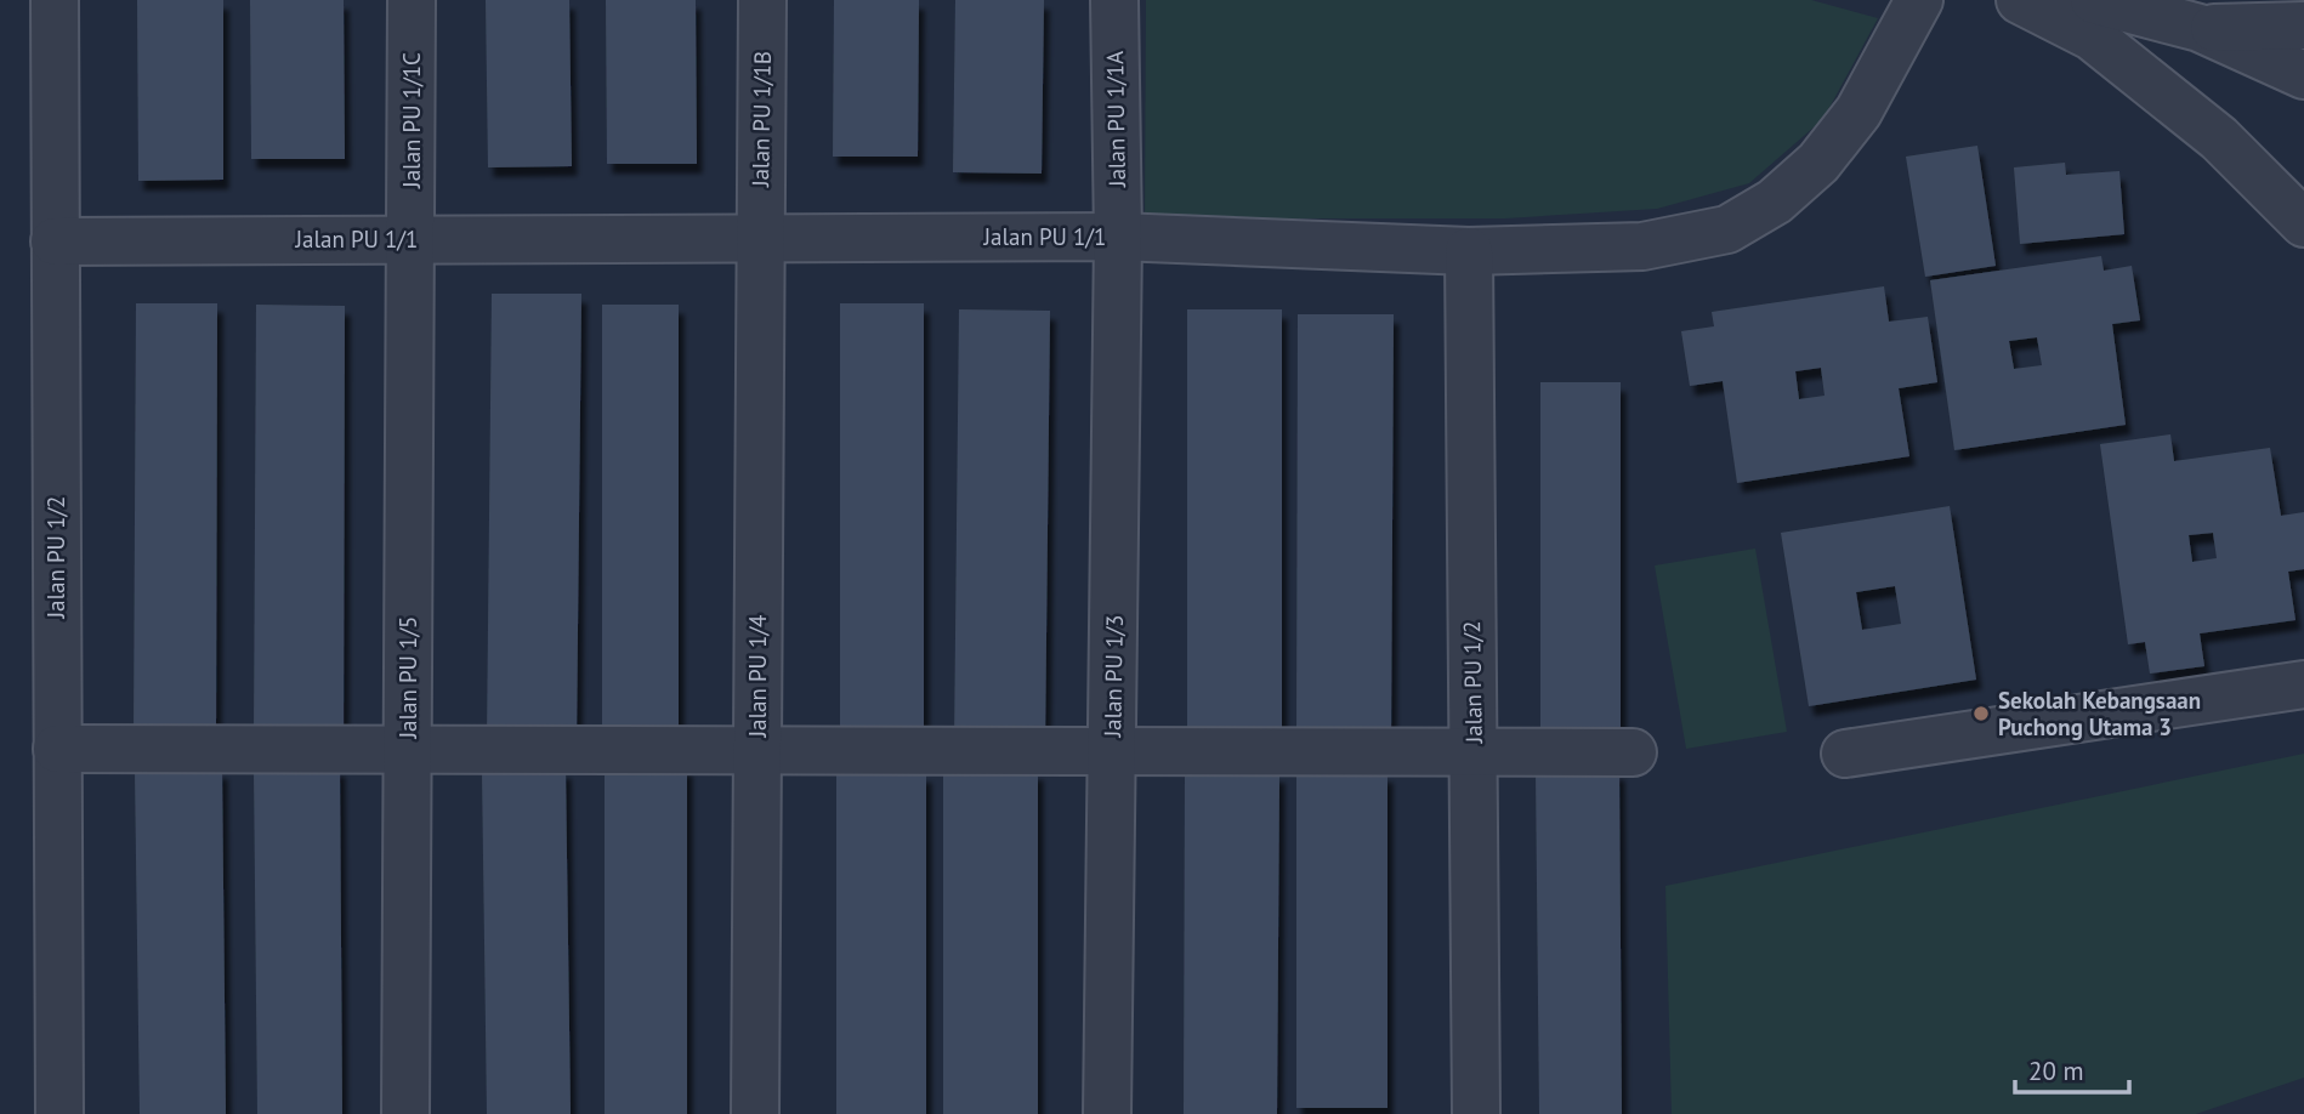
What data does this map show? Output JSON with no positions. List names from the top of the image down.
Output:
{
  "streets": {
    "street": [
      "Jalan PU 1/1B",
      "Jalan PU 1/1A",
      "Jalan PU 1/1C",
      "Jalan PU 1/1",
      "Jalan PU 1/2",
      "Jalan PU 1/4",
      "Jalan PU 1/3",
      "Jalan PU 1/5"
    ]
  },
  "crossings": [
    ["Jalan PU 1/1B", "Jalan PU 1/1"],
    ["Jalan PU 1/1B", "Jalan PU 1/4"],
    ["Jalan PU 1/1A", "Jalan PU 1/1"],
    ["Jalan PU 1/1A", "Jalan PU 1/3"],
    ["Jalan PU 1/1C", "Jalan PU 1/1"],
    ["Jalan PU 1/1C", "Jalan PU 1/5"],
    ["Jalan PU 1/1", "Jalan PU 1/2"],
    ["Jalan PU 1/1", "Jalan PU 1/4"],
    ["Jalan PU 1/1", "Jalan PU 1/3"],
    ["Jalan PU 1/1", "Jalan PU 1/5"]
  ],
  "places": ["Sekolah Kebangsaan Puchong Utama 3"],
  "scale_bar": "20 m"
}
